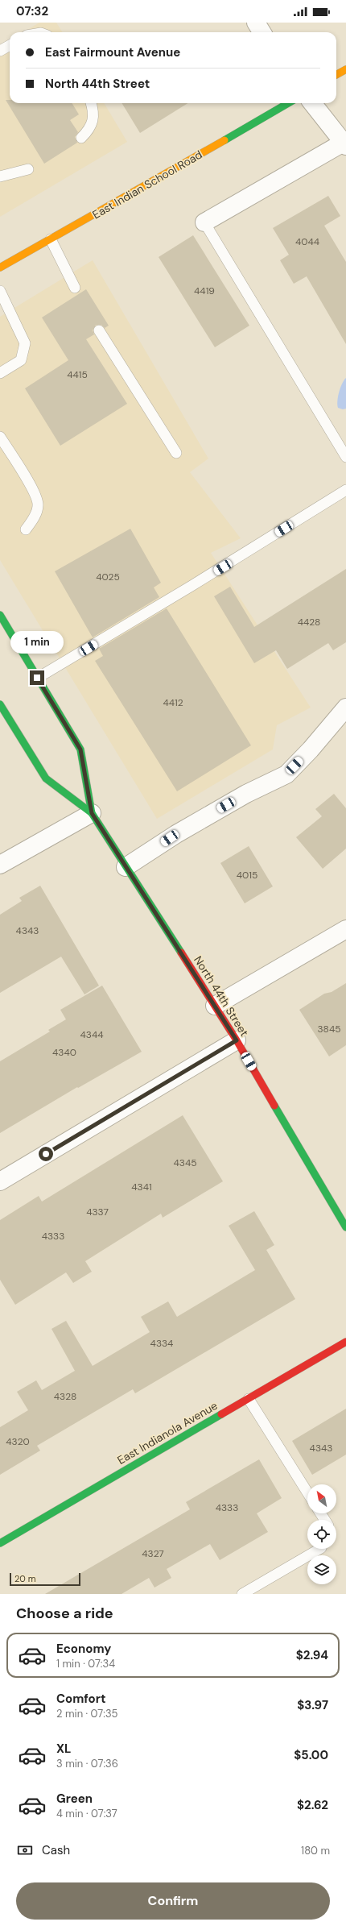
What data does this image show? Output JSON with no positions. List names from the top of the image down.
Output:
{
  "streets": {
    "main road": ["East Indian School Road", "North 44th Street", "East Indianola Avenue"]
  },
  "house_numbers": [
    "4044",
    "4419",
    "4415",
    "4025",
    "4428",
    "4412",
    "4015",
    "4343",
    "3845",
    "4344",
    "4340",
    "4345",
    "4341",
    "4337",
    "4333",
    "4334",
    "4328",
    "4320",
    "4343",
    "4333",
    "4327"
  ],
  "scale_bar": "20 m",
  "north": "top left",
  "page": {
    "status": "07:32",
    "banner": ["East Fairmount Avenue", "North 44th Street"],
    "bubble": "1 min",
    "scale": "20 m",
    "heading": "Choose a ride",
    "list": [
      {
        "name": "Economy",
        "note": "1 min · 07:34",
        "value": "$2.94"
      },
      {
        "name": "Comfort",
        "note": "2 min · 07:35",
        "value": "$3.97"
      },
      {
        "name": "XL",
        "note": "3 min · 07:36",
        "value": "$5.00"
      },
      {
        "name": "Green",
        "note": "4 min · 07:37",
        "value": "$2.62"
      }
    ],
    "pay": ["Cash", "180 m"],
    "buttons": "Confirm"
  }
}
